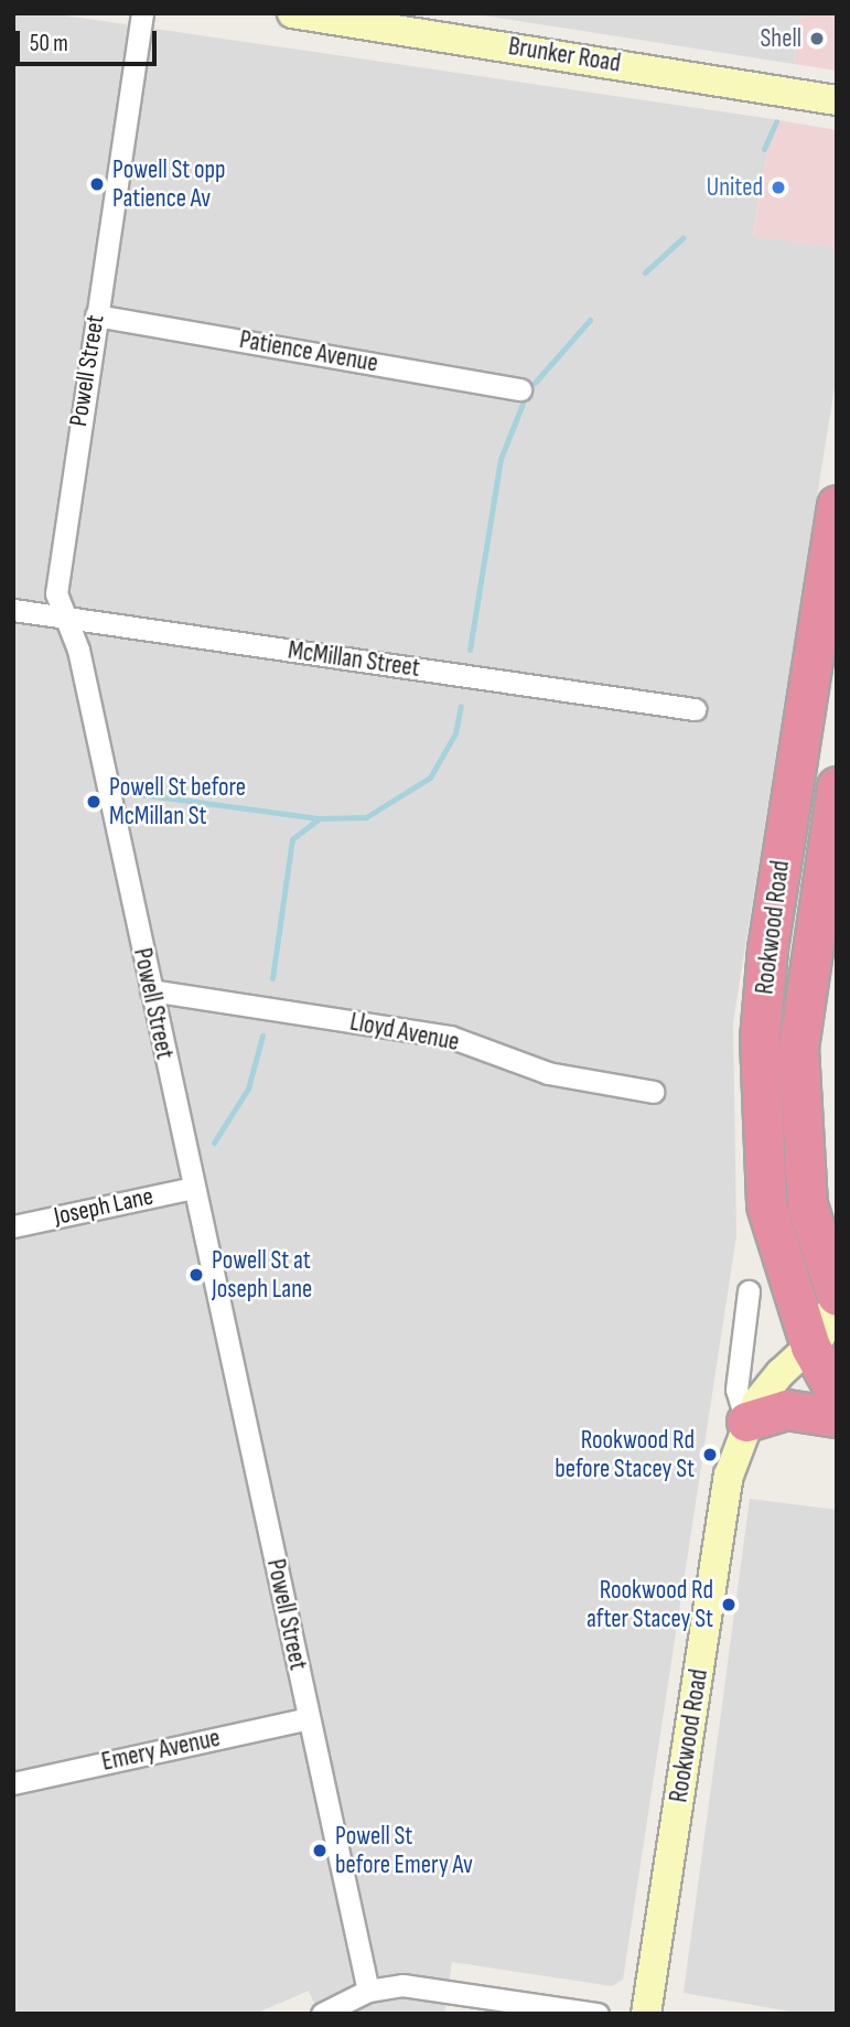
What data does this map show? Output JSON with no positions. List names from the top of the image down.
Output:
{
  "streets": {
    "highway": ["Rookwood Road"],
    "main road": ["Brunker Road"],
    "street": [
      "Patience Avenue",
      "Powell Street",
      "McMillan Street",
      "Lloyd Avenue",
      "Joseph Lane",
      "Emery Avenue"
    ]
  },
  "crossings": [
    ["Patience Avenue", "Powell Street"],
    ["Powell Street", "McMillan Street"],
    ["Powell Street", "Lloyd Avenue"],
    ["Powell Street", "Joseph Lane"],
    ["Powell Street", "Emery Avenue"]
  ],
  "places": [
    "Shell",
    "Powell St opp Patience Av",
    "United",
    "Powell St before McMillan St",
    "Powell St at Joseph Lane",
    "Rookwood Rd before Stacey St",
    "Rookwood Rd after Stacey St",
    "Powell St before Emery Av"
  ],
  "scale_bar": "50 m"
}
